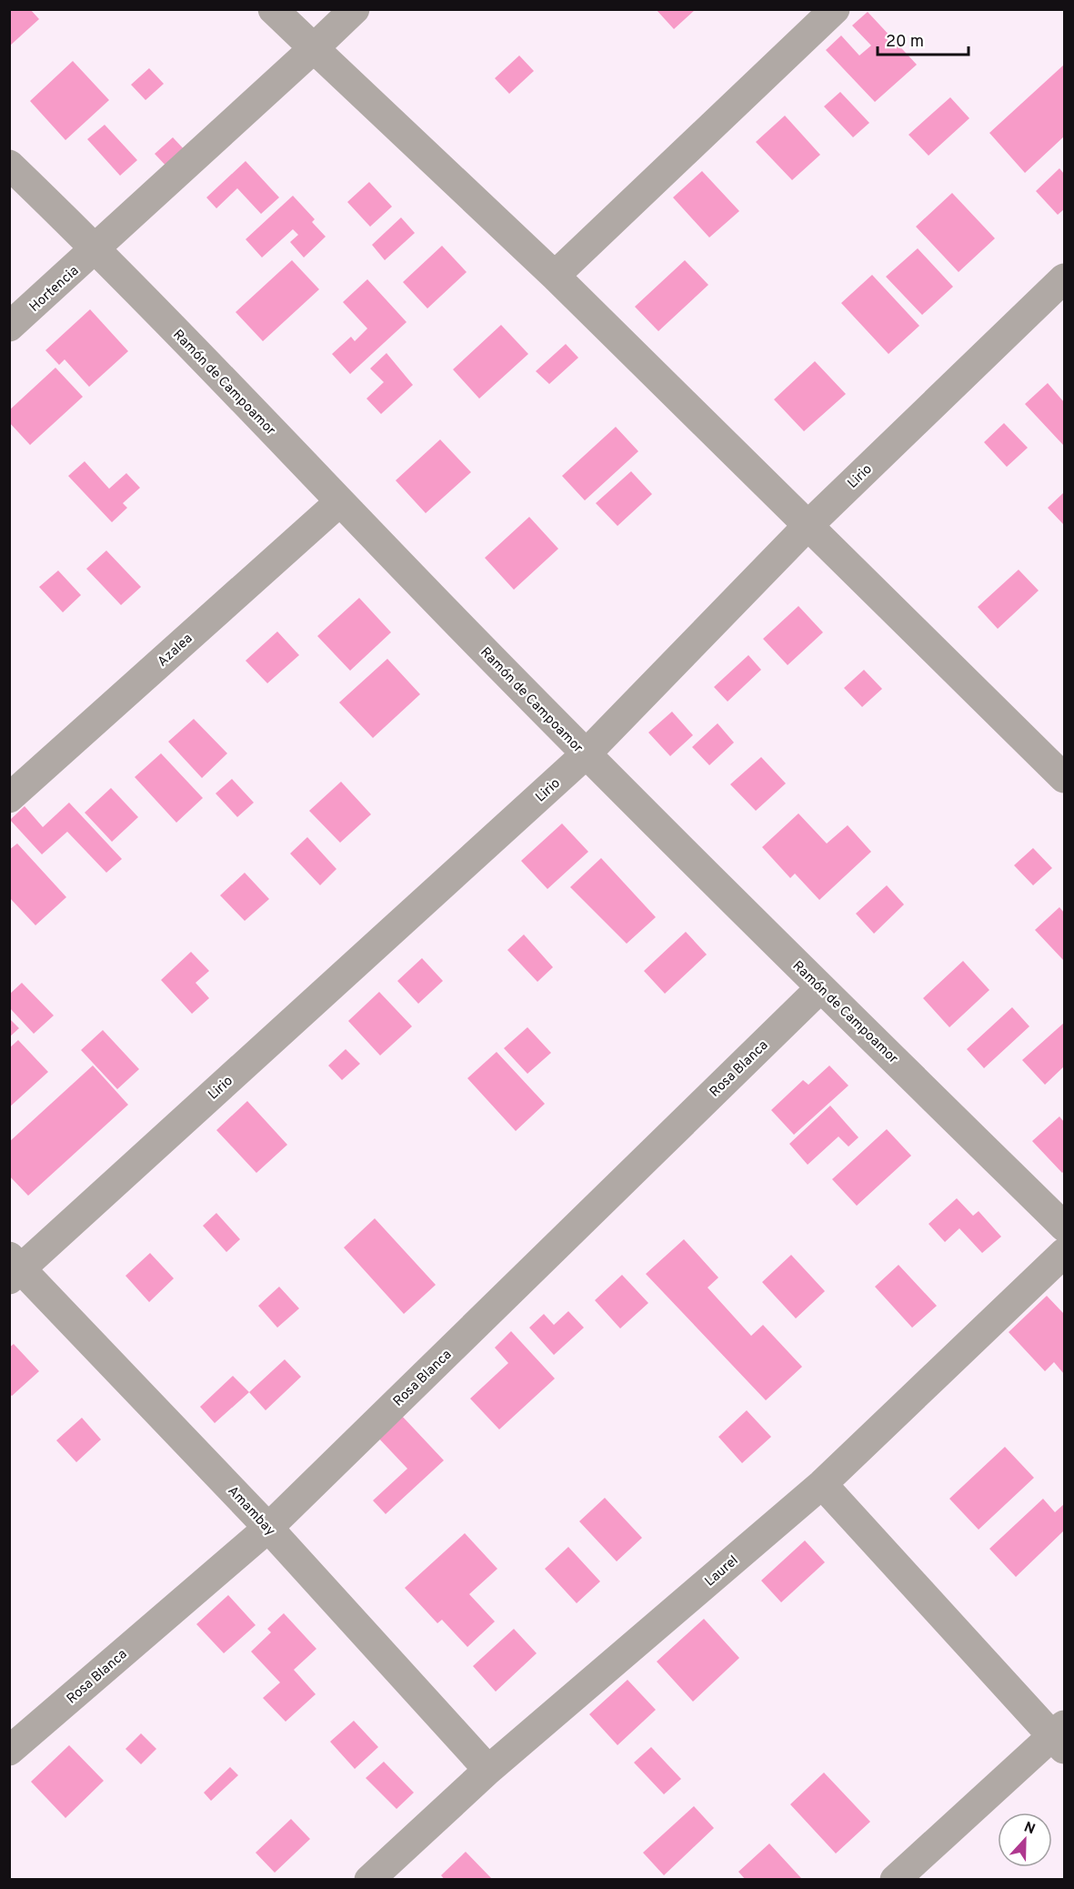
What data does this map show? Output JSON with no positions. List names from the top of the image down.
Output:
{
  "streets": {
    "street": [
      "Hortencia",
      "Ramón de Campoamor",
      "Lirio",
      "Azalea",
      "Rosa Blanca",
      "Amambay",
      "Laurel"
    ]
  },
  "crossings": [
    ["Hortencia", "Ramón de Campoamor"],
    ["Ramón de Campoamor", "Lirio"],
    ["Ramón de Campoamor", "Azalea"],
    ["Ramón de Campoamor", "Rosa Blanca"],
    ["Lirio", "Amambay"],
    ["Rosa Blanca", "Amambay"],
    ["Amambay", "Laurel"]
  ],
  "scale_bar": "20 m",
  "north": "top"
}
